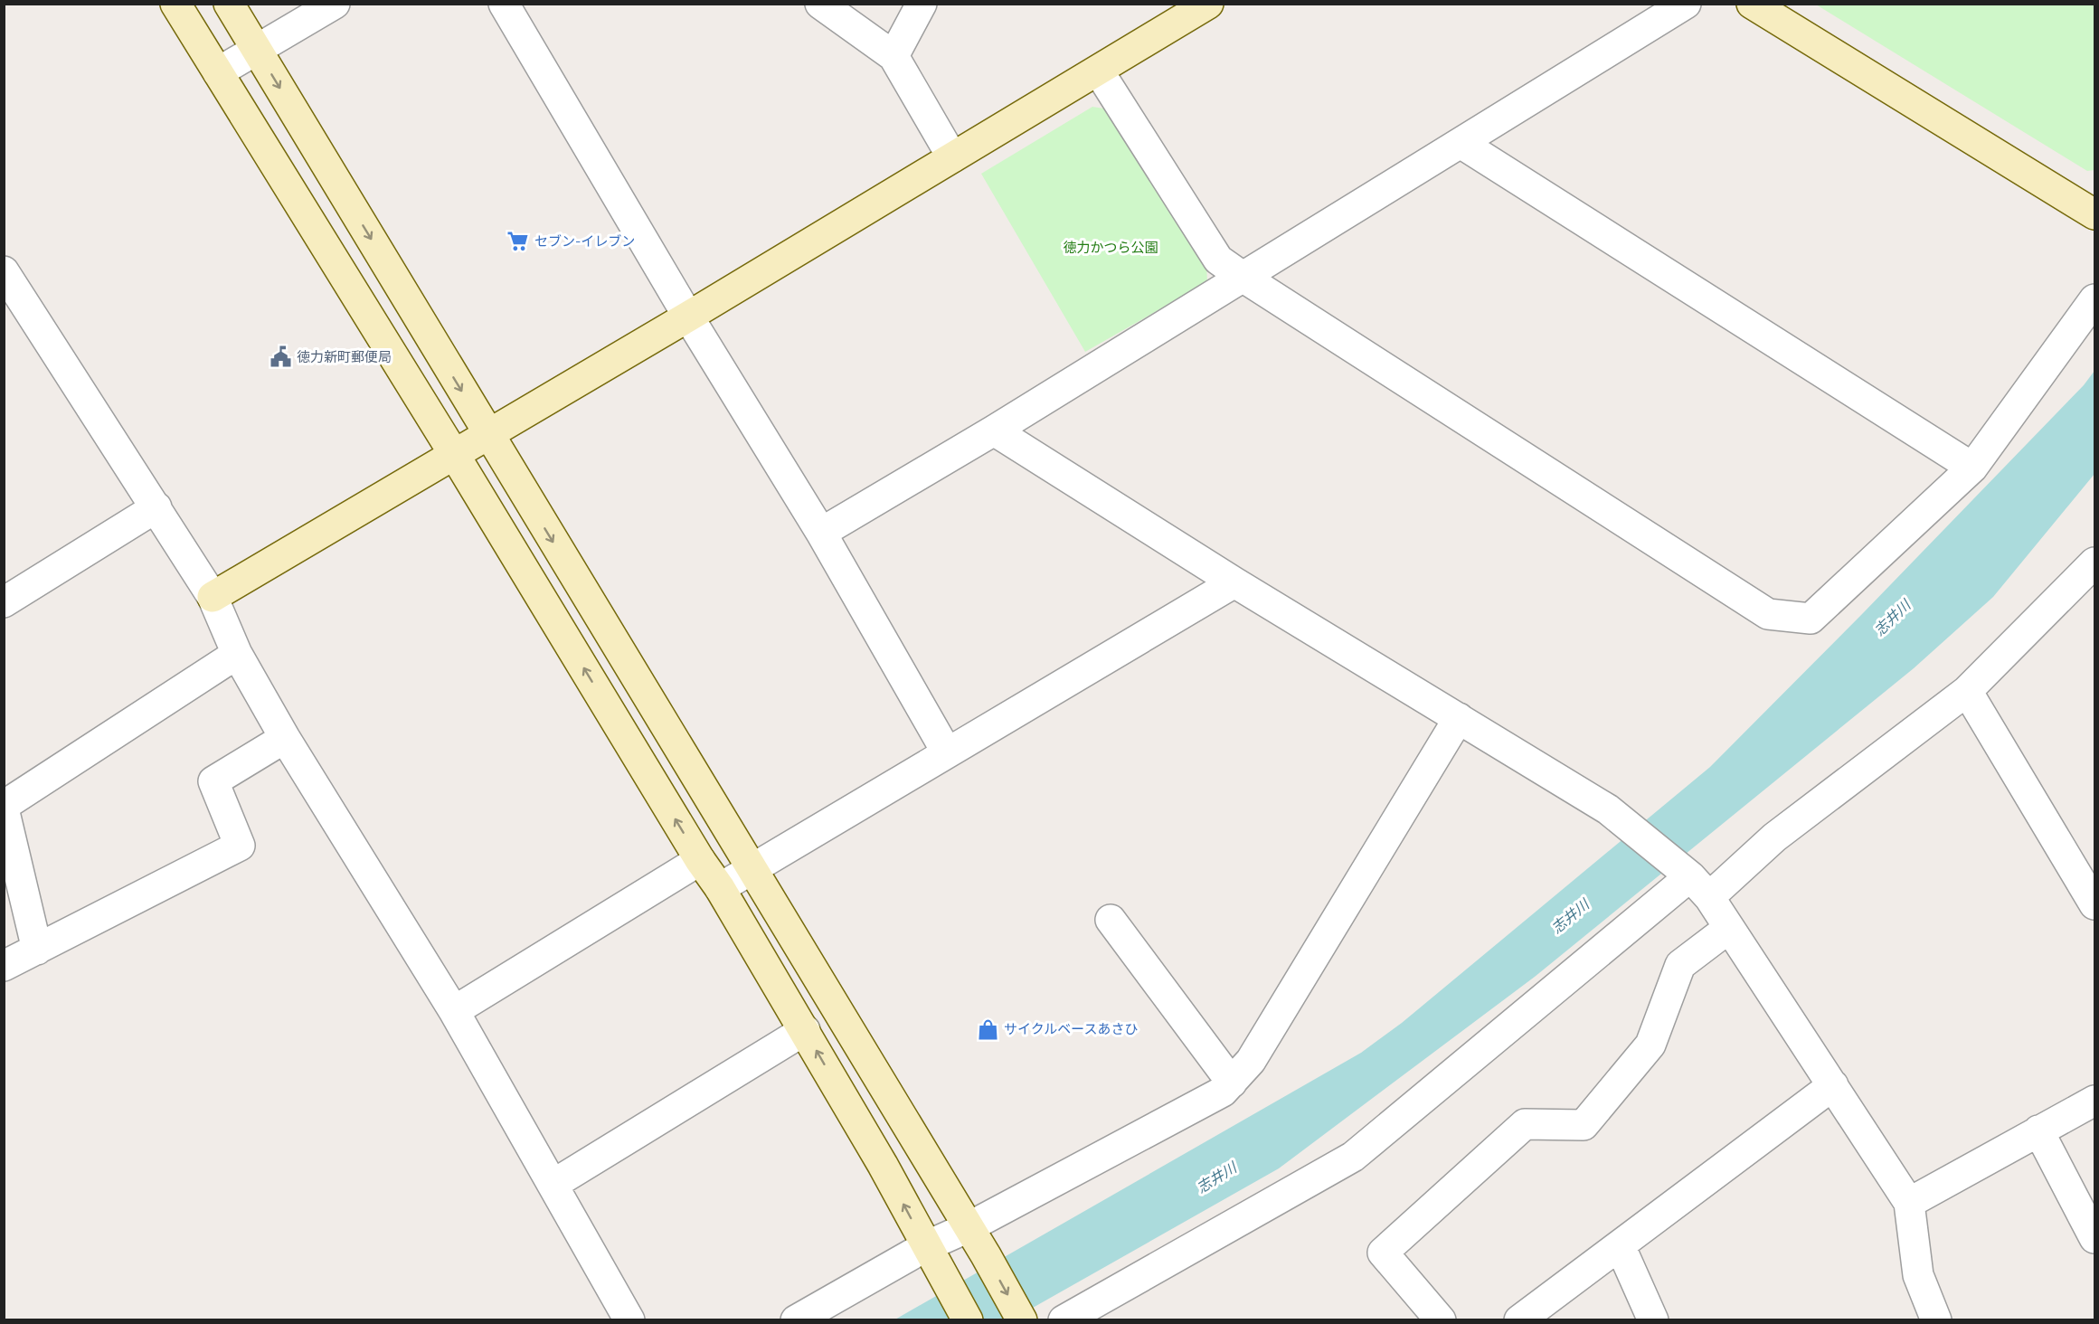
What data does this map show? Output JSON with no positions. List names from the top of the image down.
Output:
{
  "water": ["志井川"],
  "parks": ["徳力かつら公園"],
  "places": {
    "supermarket": ["セブン-イレブン"],
    "public building": ["徳力新町郵便局"],
    "shop": ["サイクルベースあさひ"]
  }
}
